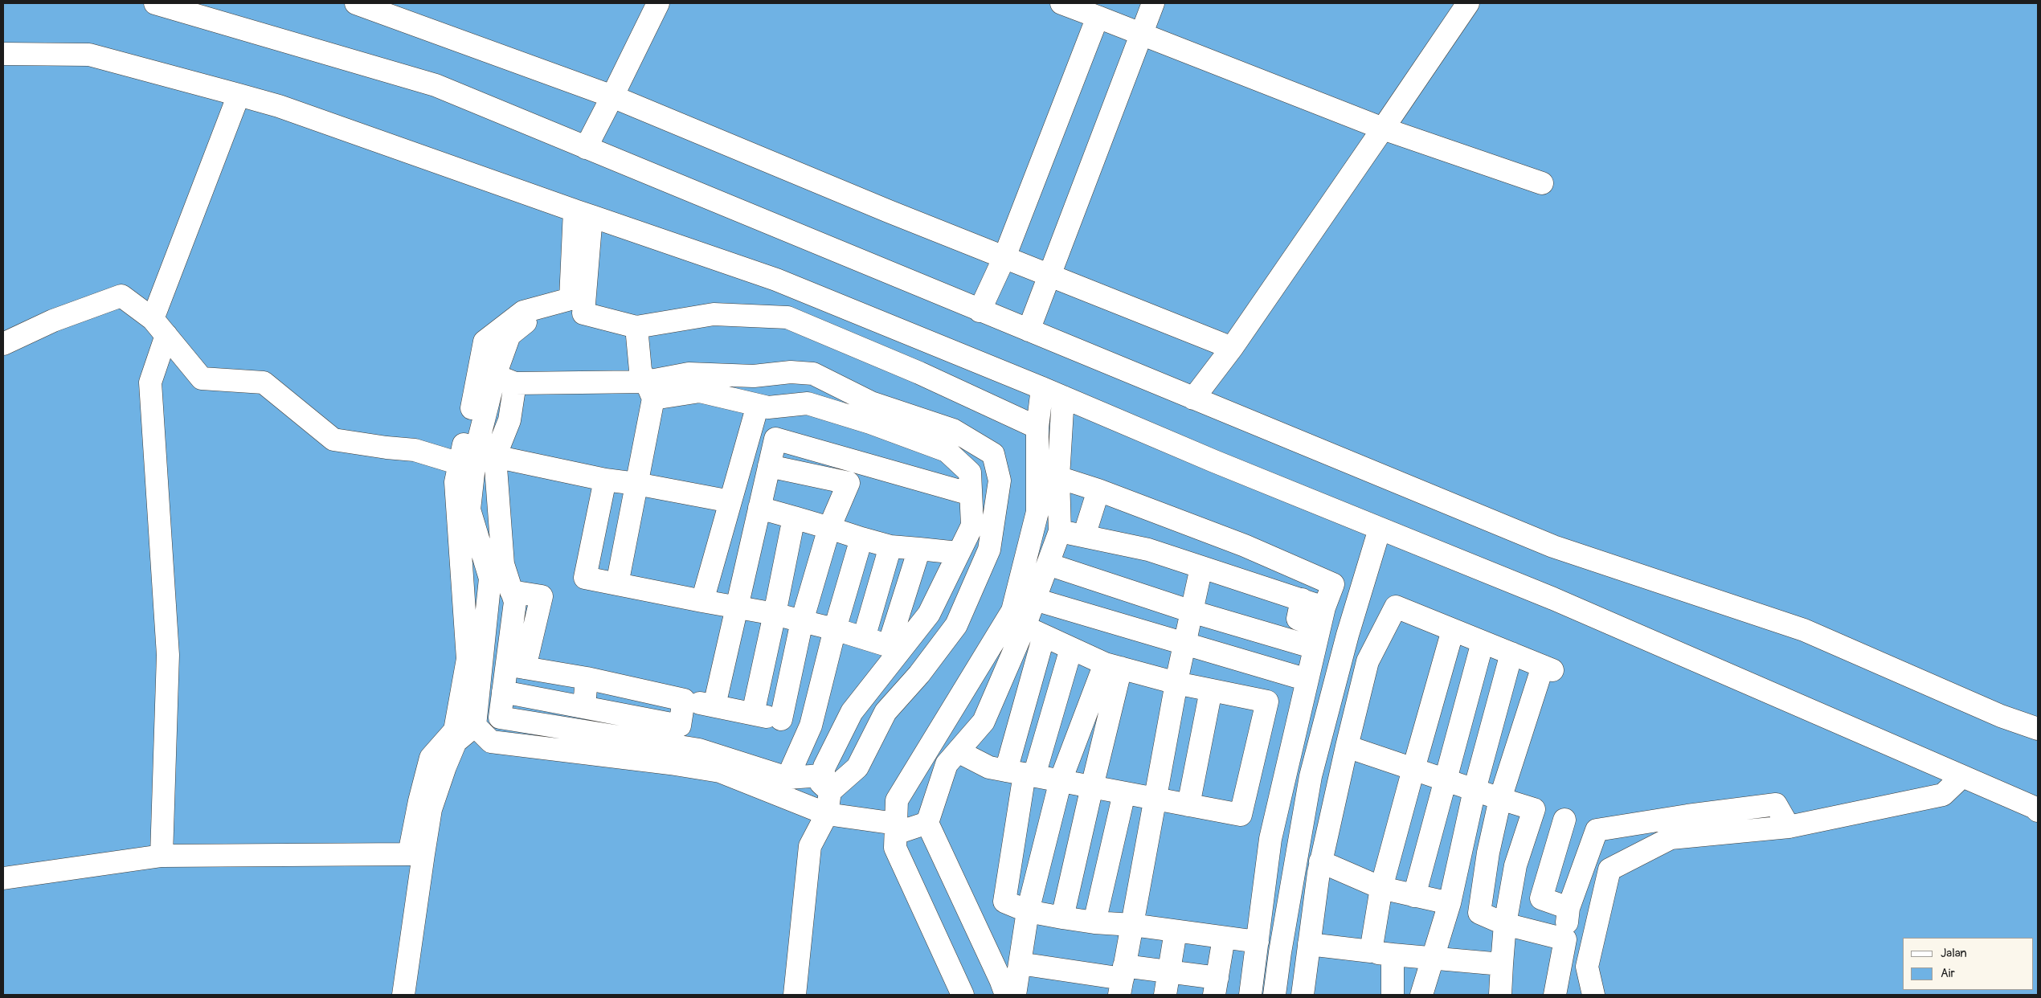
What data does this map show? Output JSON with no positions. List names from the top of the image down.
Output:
{
  "legend": ["Jalan", "Air"]
}
